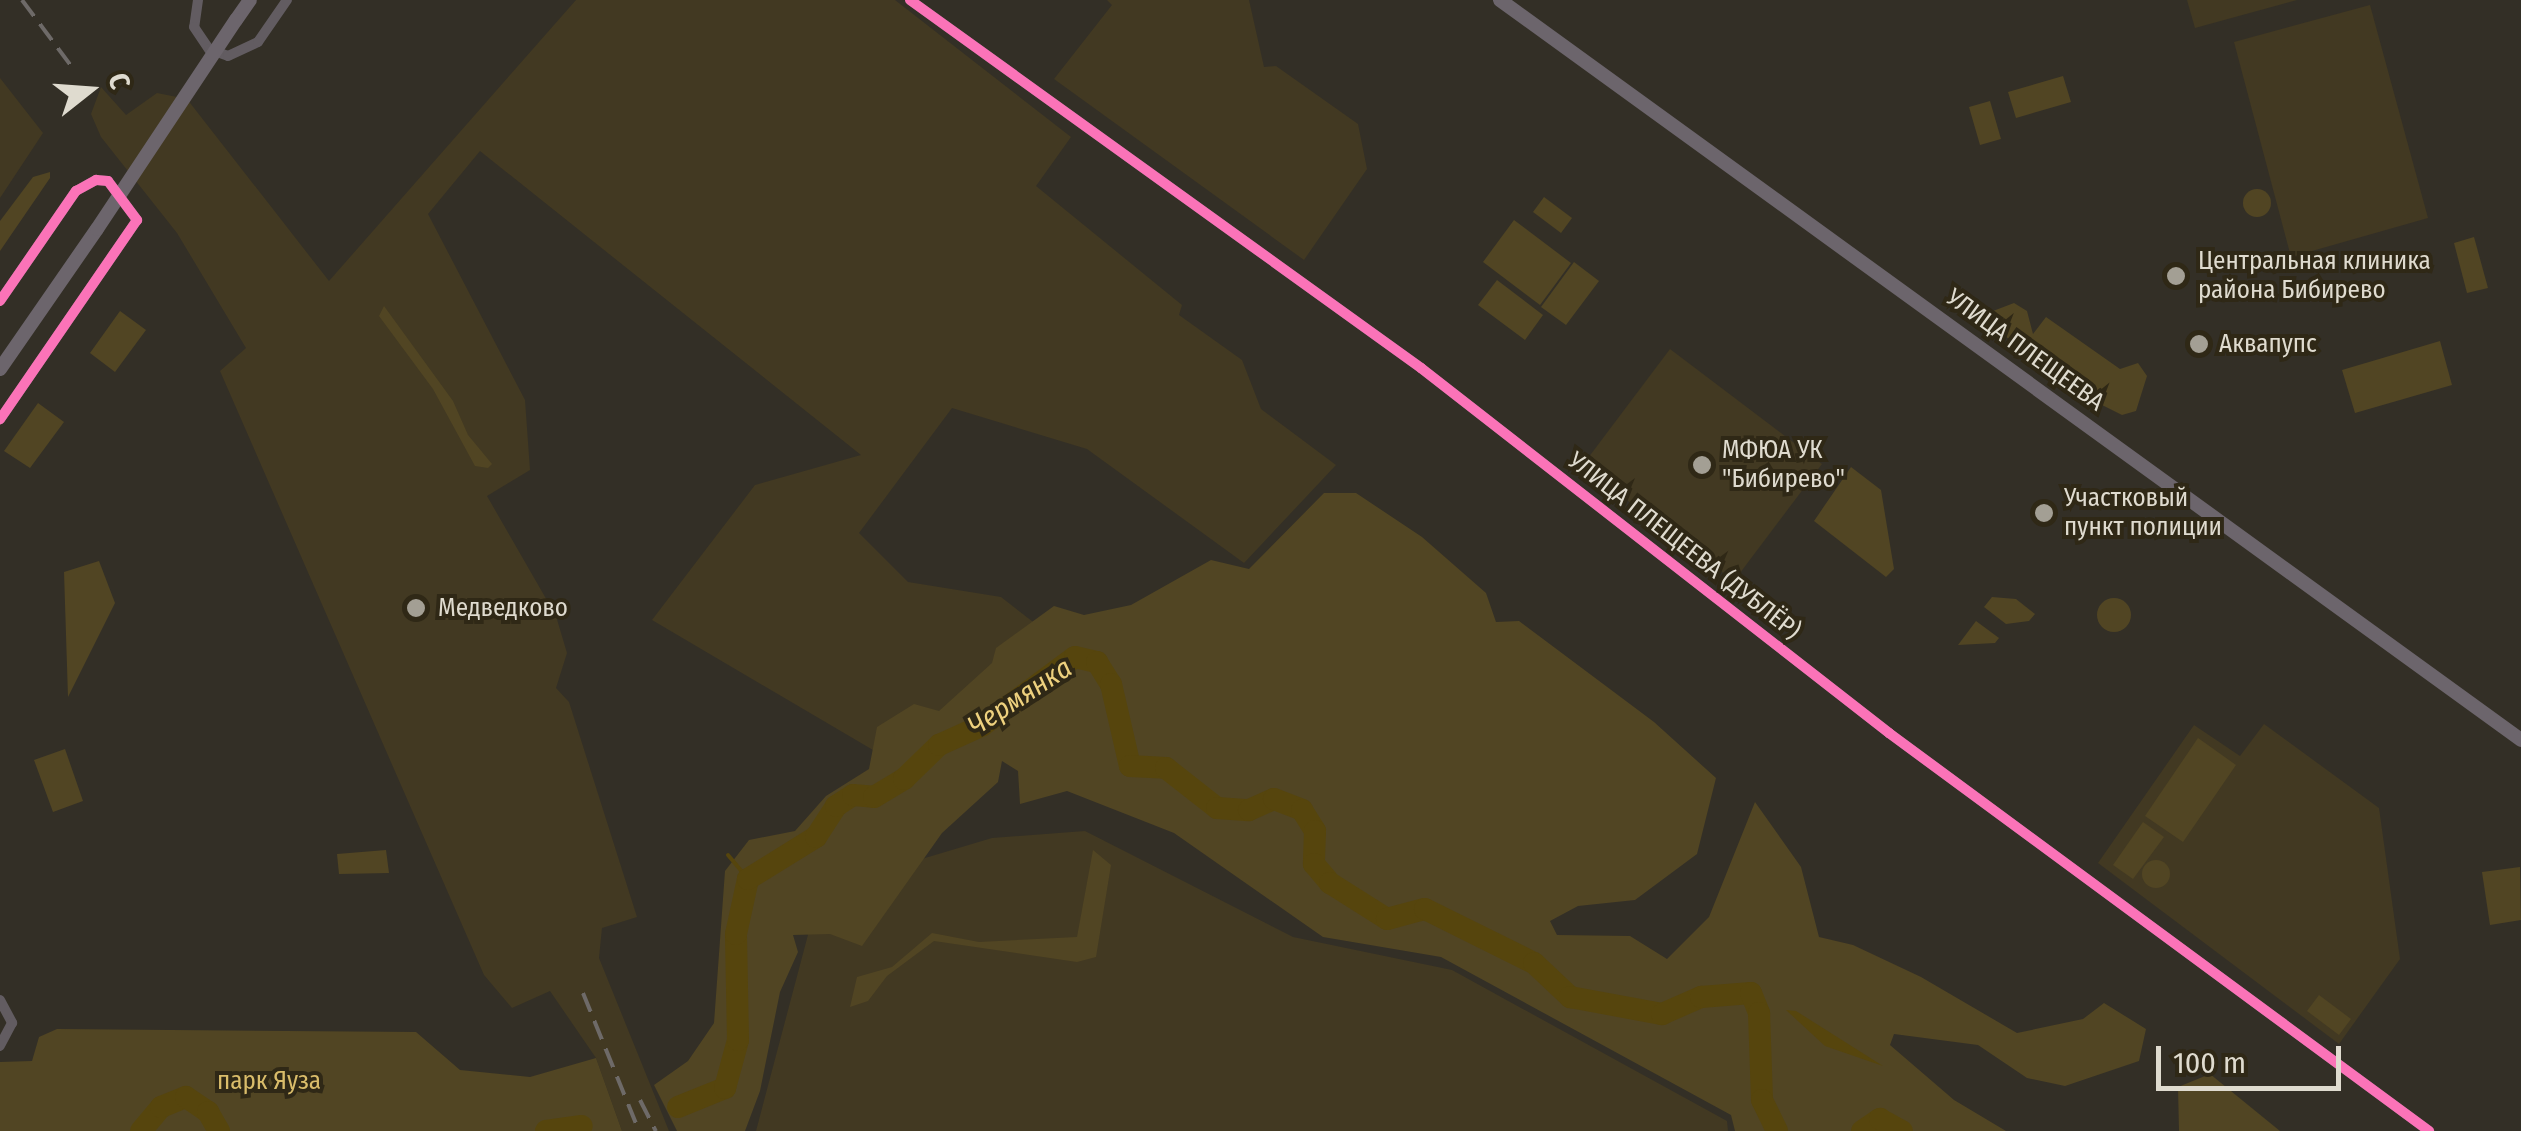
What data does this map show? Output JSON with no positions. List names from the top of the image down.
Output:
{
  "streets": {
    "main road": ["УЛИЦА ПЛЕЩЕЕВА"],
    "street": ["УЛИЦА ПЛЕЩЕЕВА (ДУБЛЁР)"]
  },
  "water": ["Чермянка"],
  "parks": ["парк Яуза"],
  "places": [
    "Центральная клиника района Бибирево",
    "Аквапупс",
    "МФЮА УК \"Бибирево\"",
    "Участковый пункт полиции",
    "Медведково"
  ],
  "scale_bar": "100 m",
  "north": "right"
}
